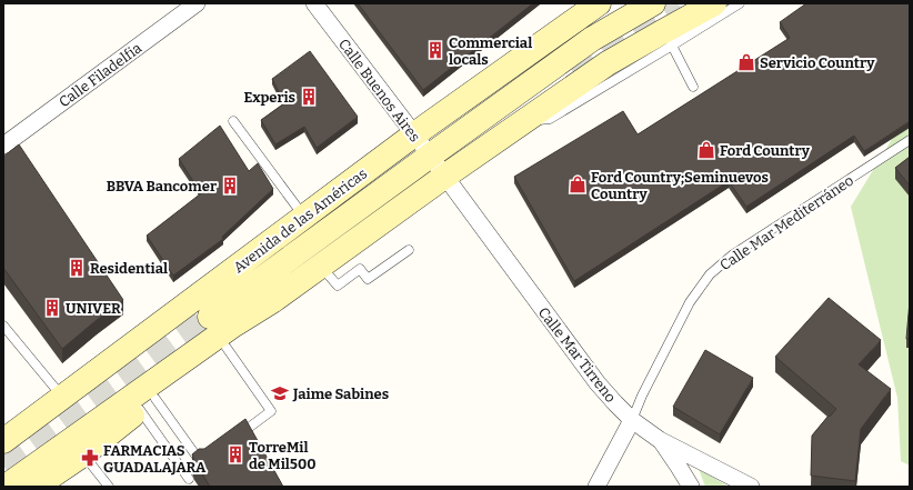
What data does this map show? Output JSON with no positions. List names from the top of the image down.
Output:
{
  "streets": {
    "main road": ["Avenida de las Américas"],
    "street": [
      "Calle Filadelfia",
      "Calle Buenos Aires",
      "Calle Mar Mediterráneo",
      "Calle Mar Tirreno"
    ]
  },
  "crossings": [
    ["Calle Buenos Aires", "Avenida de las Américas"],
    ["Calle Buenos Aires", "Calle Mar Tirreno"],
    ["Calle Mar Mediterráneo", "Calle Mar Tirreno"]
  ],
  "places": {
    "building": [
      "Commercial locals",
      "Experis",
      "BBVA Bancomer",
      "Residential",
      "UNIVER",
      "TorreMil de Mil500"
    ],
    "shop": ["Servicio Country", "Ford Country", "Ford Country;Seminuevos Country"],
    "school or university": ["Jaime Sabines"],
    "pharmacy": ["FARMACIAS GUADALAJARA"]
  }
}
